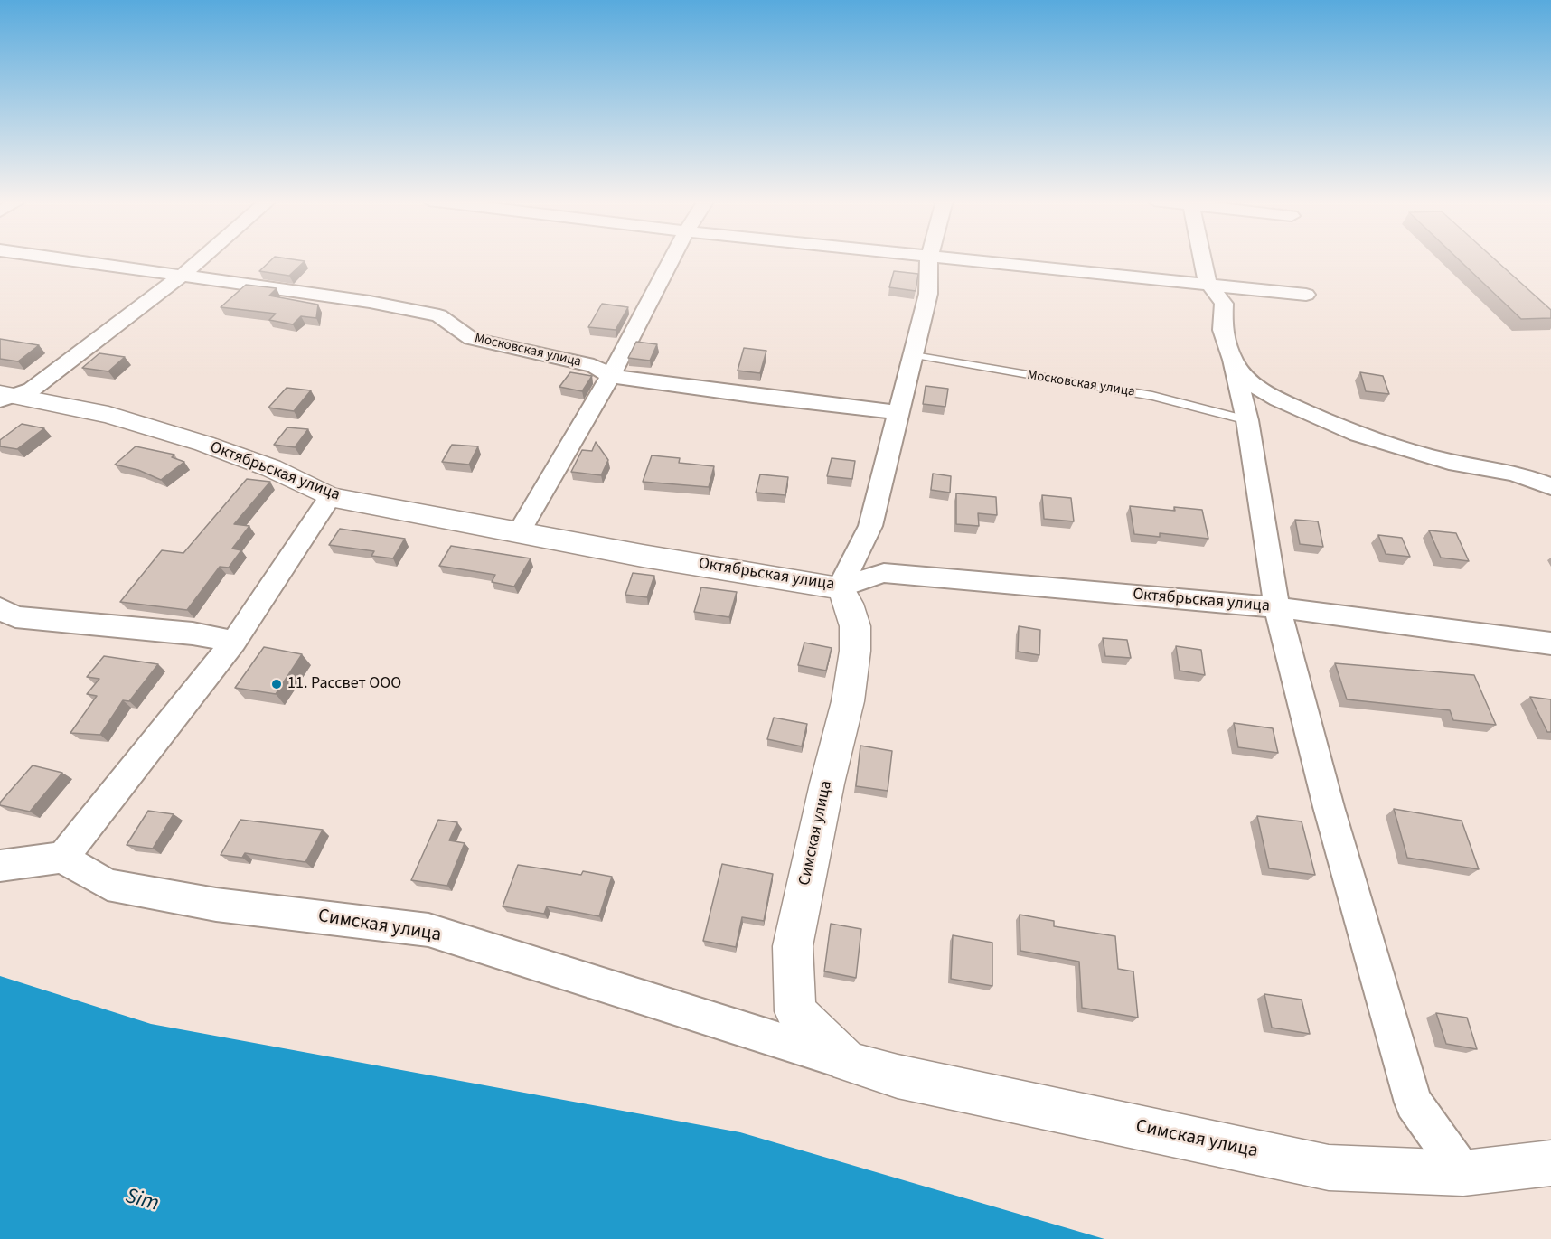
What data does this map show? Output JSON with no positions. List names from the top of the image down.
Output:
{
  "streets": {
    "main road": ["Октябрьская улица", "Симская улица"],
    "street": ["Московская улица"]
  },
  "crossings": [
    ["Октябрьская улица", "Симская улица"]
  ],
  "water": ["Sim"],
  "places": ["11. Рассвет ООО"]
}
